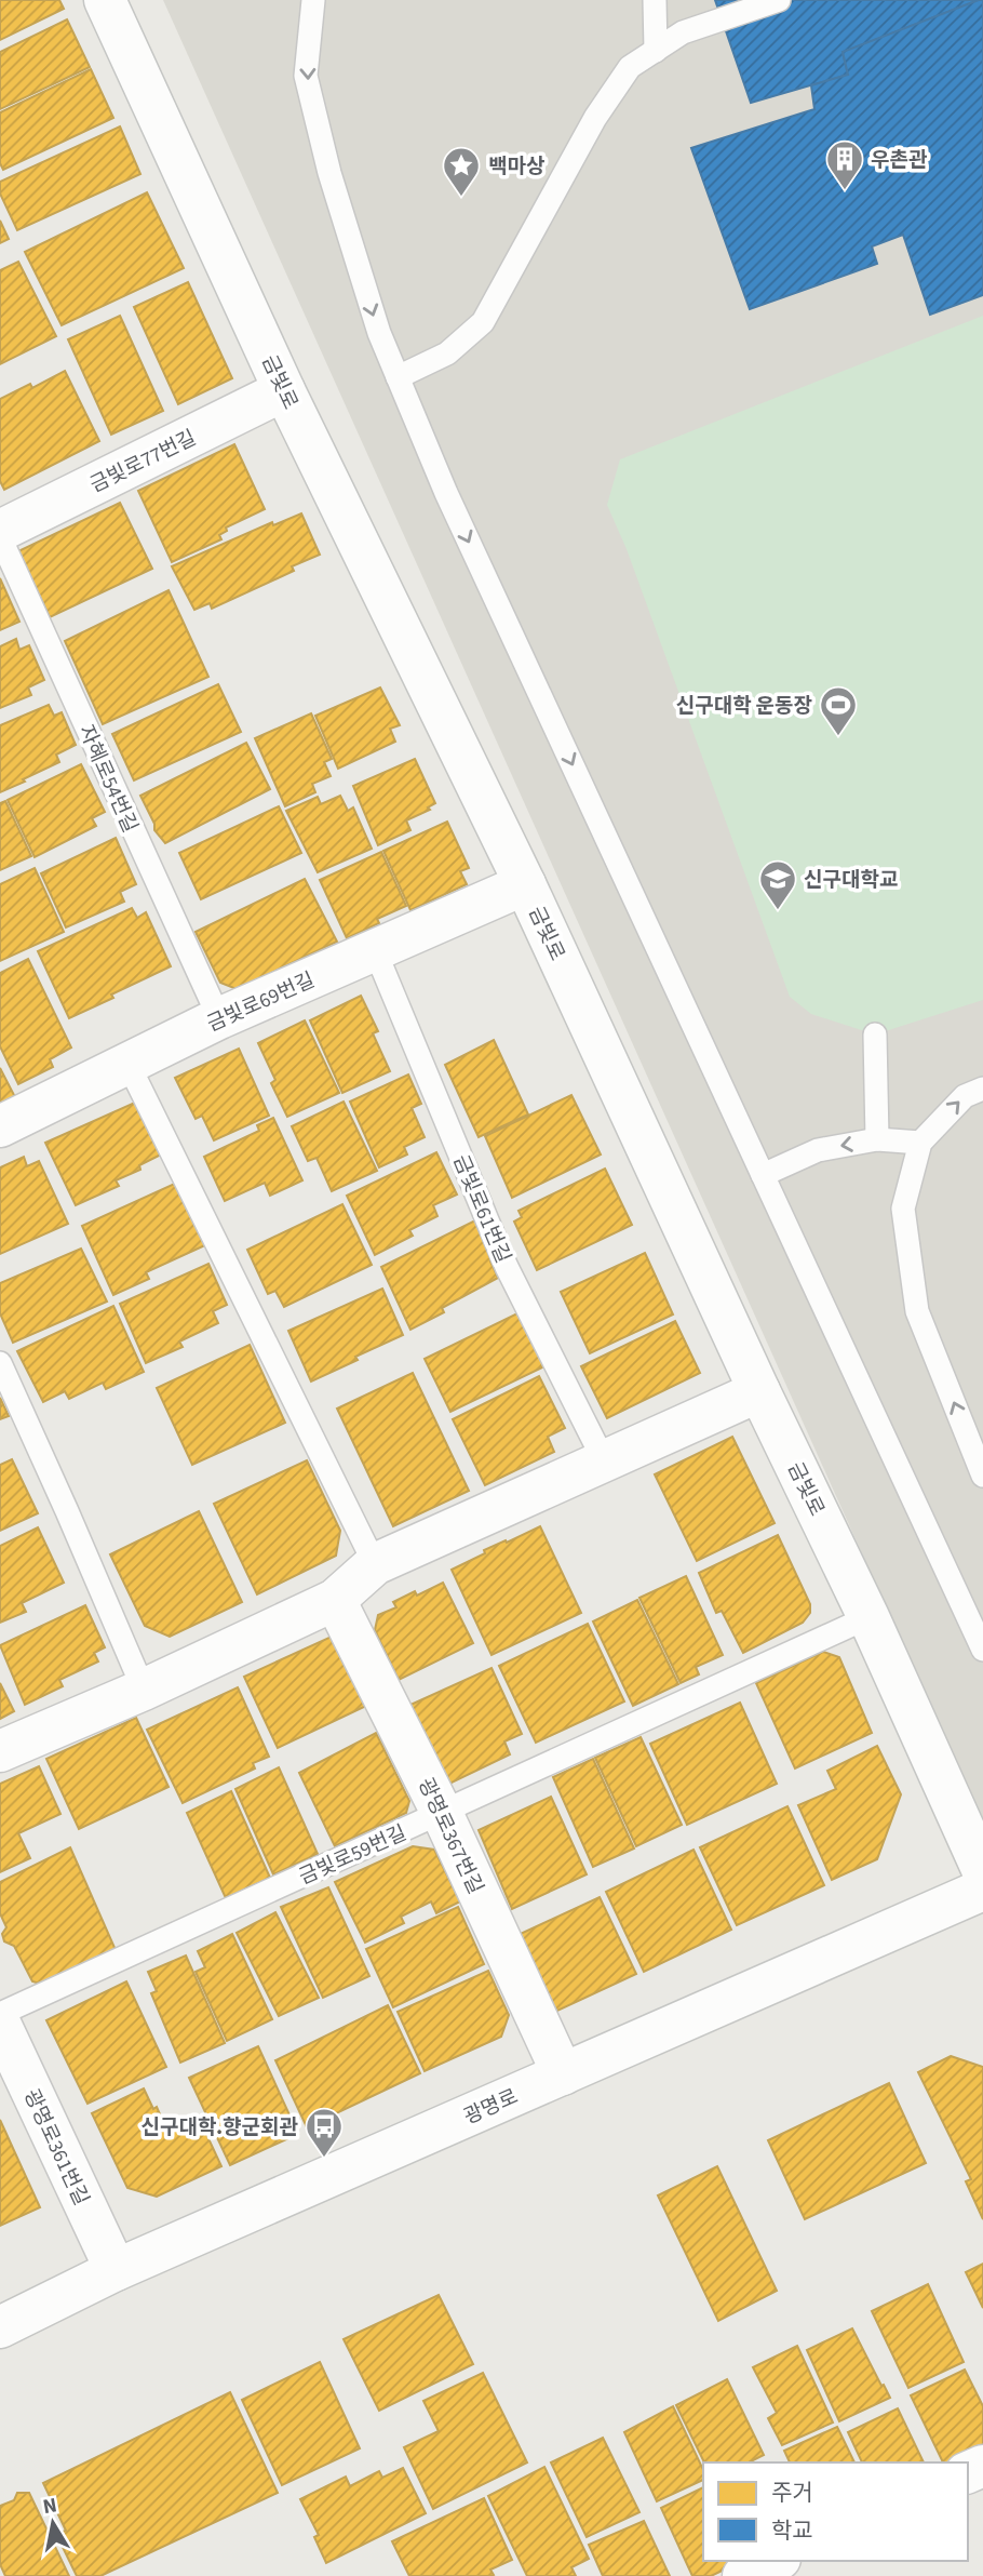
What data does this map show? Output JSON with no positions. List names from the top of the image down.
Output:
{
  "streets": {
    "street": [
      "금빛로",
      "금빛로77번길",
      "금빛로69번길",
      "광명로367번길",
      "광명로",
      "광명로361번길"
    ],
    "lane": ["자혜로54번길", "금빛로61번길", "금빛로59번길"]
  },
  "crossings": [
    ["금빛로", "금빛로77번길"],
    ["금빛로", "금빛로69번길"],
    ["금빛로", "금빛로59번길"],
    ["자혜로54번길", "금빛로69번길"],
    ["금빛로69번길", "금빛로61번길"],
    ["광명로367번길", "금빛로59번길"],
    ["광명로367번길", "광명로"],
    ["광명로", "광명로361번길"]
  ],
  "places": {
    "building": ["우촌관"],
    "place": ["백마상"],
    "sports": ["신구대학 운동장"],
    "school or university": ["신구대학교"],
    "bus stop": ["신구대학.향군회관"]
  },
  "legend": ["주거", "학교"],
  "north": "top"
}
